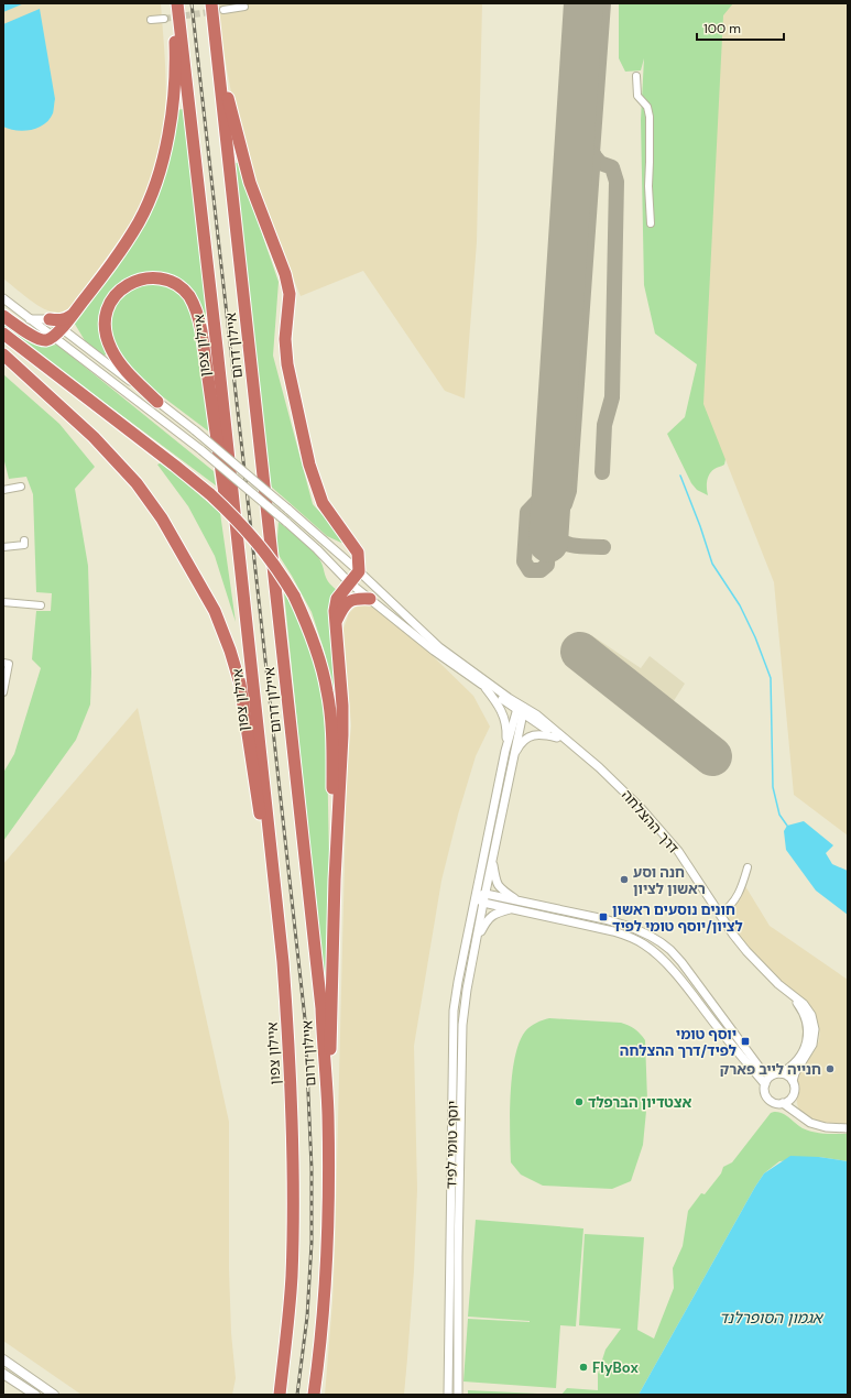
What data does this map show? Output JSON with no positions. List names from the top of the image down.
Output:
{
  "streets": {
    "highway": ["איילון צפון", "איילון דרום"],
    "street": ["דרך ההצלחה", "יוסף טומי לפיד"]
  },
  "crossings": [
    ["דרך ההצלחה", "יוסף טומי לפיד"]
  ],
  "water": ["אגמון הסופרלנד"],
  "places": {
    "other": [
      "חנה וסע ראשון לציון",
      "חנייה לייב פארק",
      "אצטדיון הברפלד",
      "FlyBox"
    ],
    "transit": ["חונים נוסעים ראשון לציון/יוסף טומי לפיד", "יוסף טומי לפיד/דרך ההצלחה"]
  },
  "scale_bar": "100 m"
}
